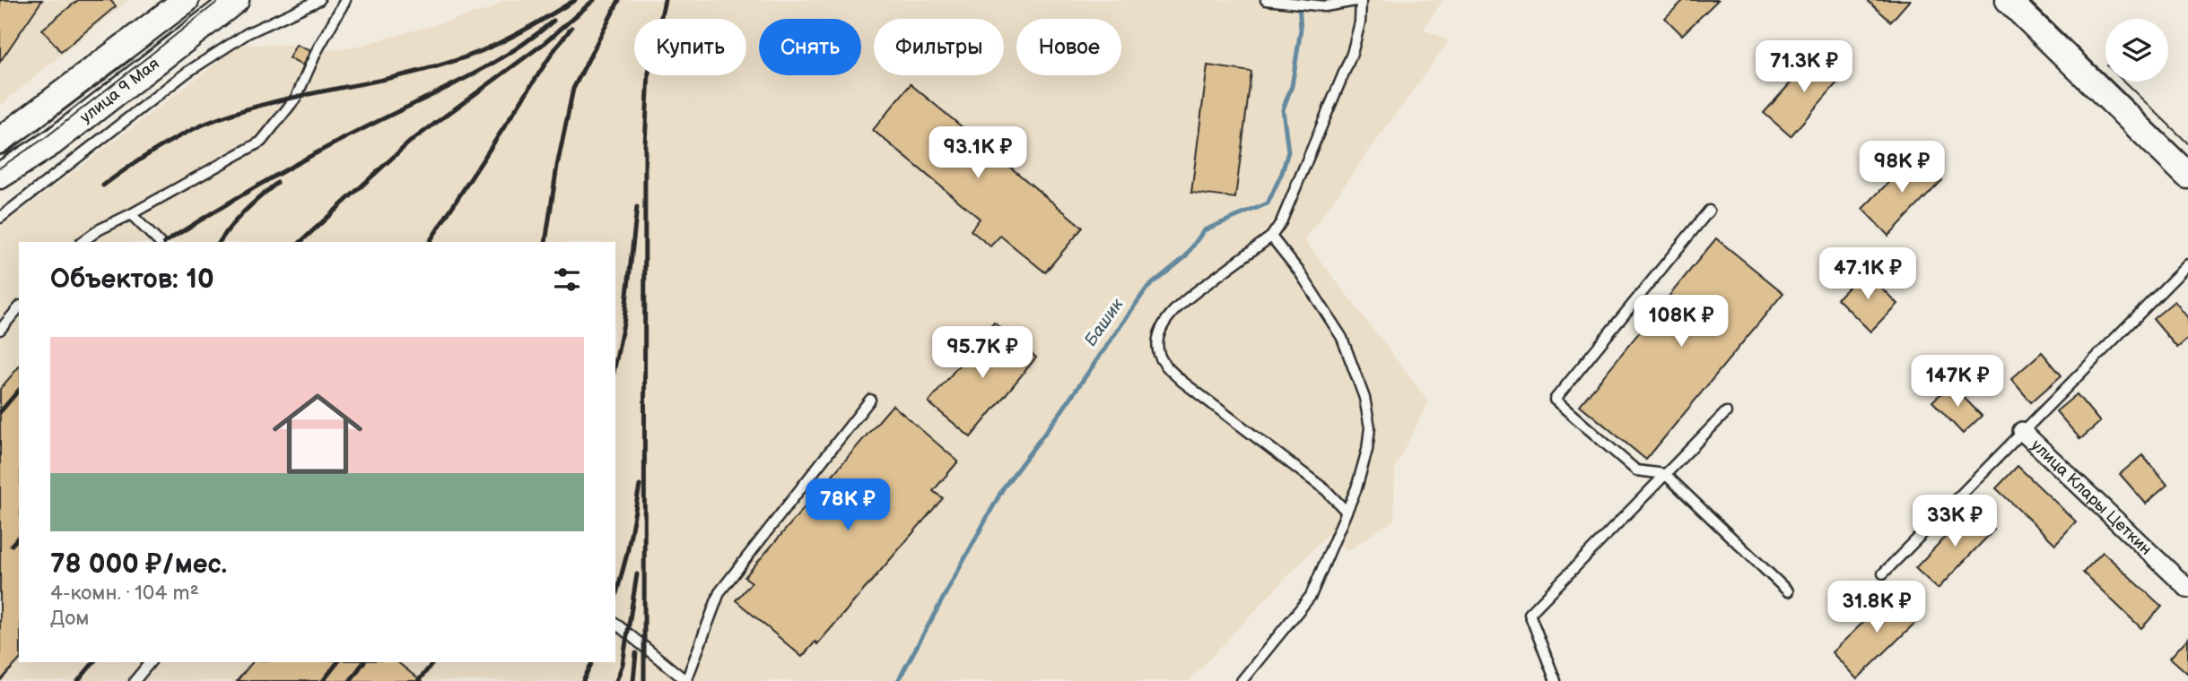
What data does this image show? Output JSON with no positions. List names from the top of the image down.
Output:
{
  "streets": {
    "main road": ["улица 9 Мая"],
    "street": ["улица Клары Цеткин"]
  },
  "water": ["Башик"],
  "page": {
    "chip": [
      "Купить",
      "Снять",
      "Фильтры",
      "Новое"
    ],
    "price": [
      "71.3K ₽",
      "93.1K ₽",
      "98K ₽",
      "47.1K ₽",
      "108K ₽",
      "95.7K ₽",
      "147K ₽",
      "78K ₽",
      "33K ₽",
      "31.8K ₽"
    ],
    "heading": "Объектов: 10",
    "list": [
      {
        "name": "78 000 ₽/мес.",
        "note": "4-комн. · 104 m² · Дом"
      }
    ]
  }
}
